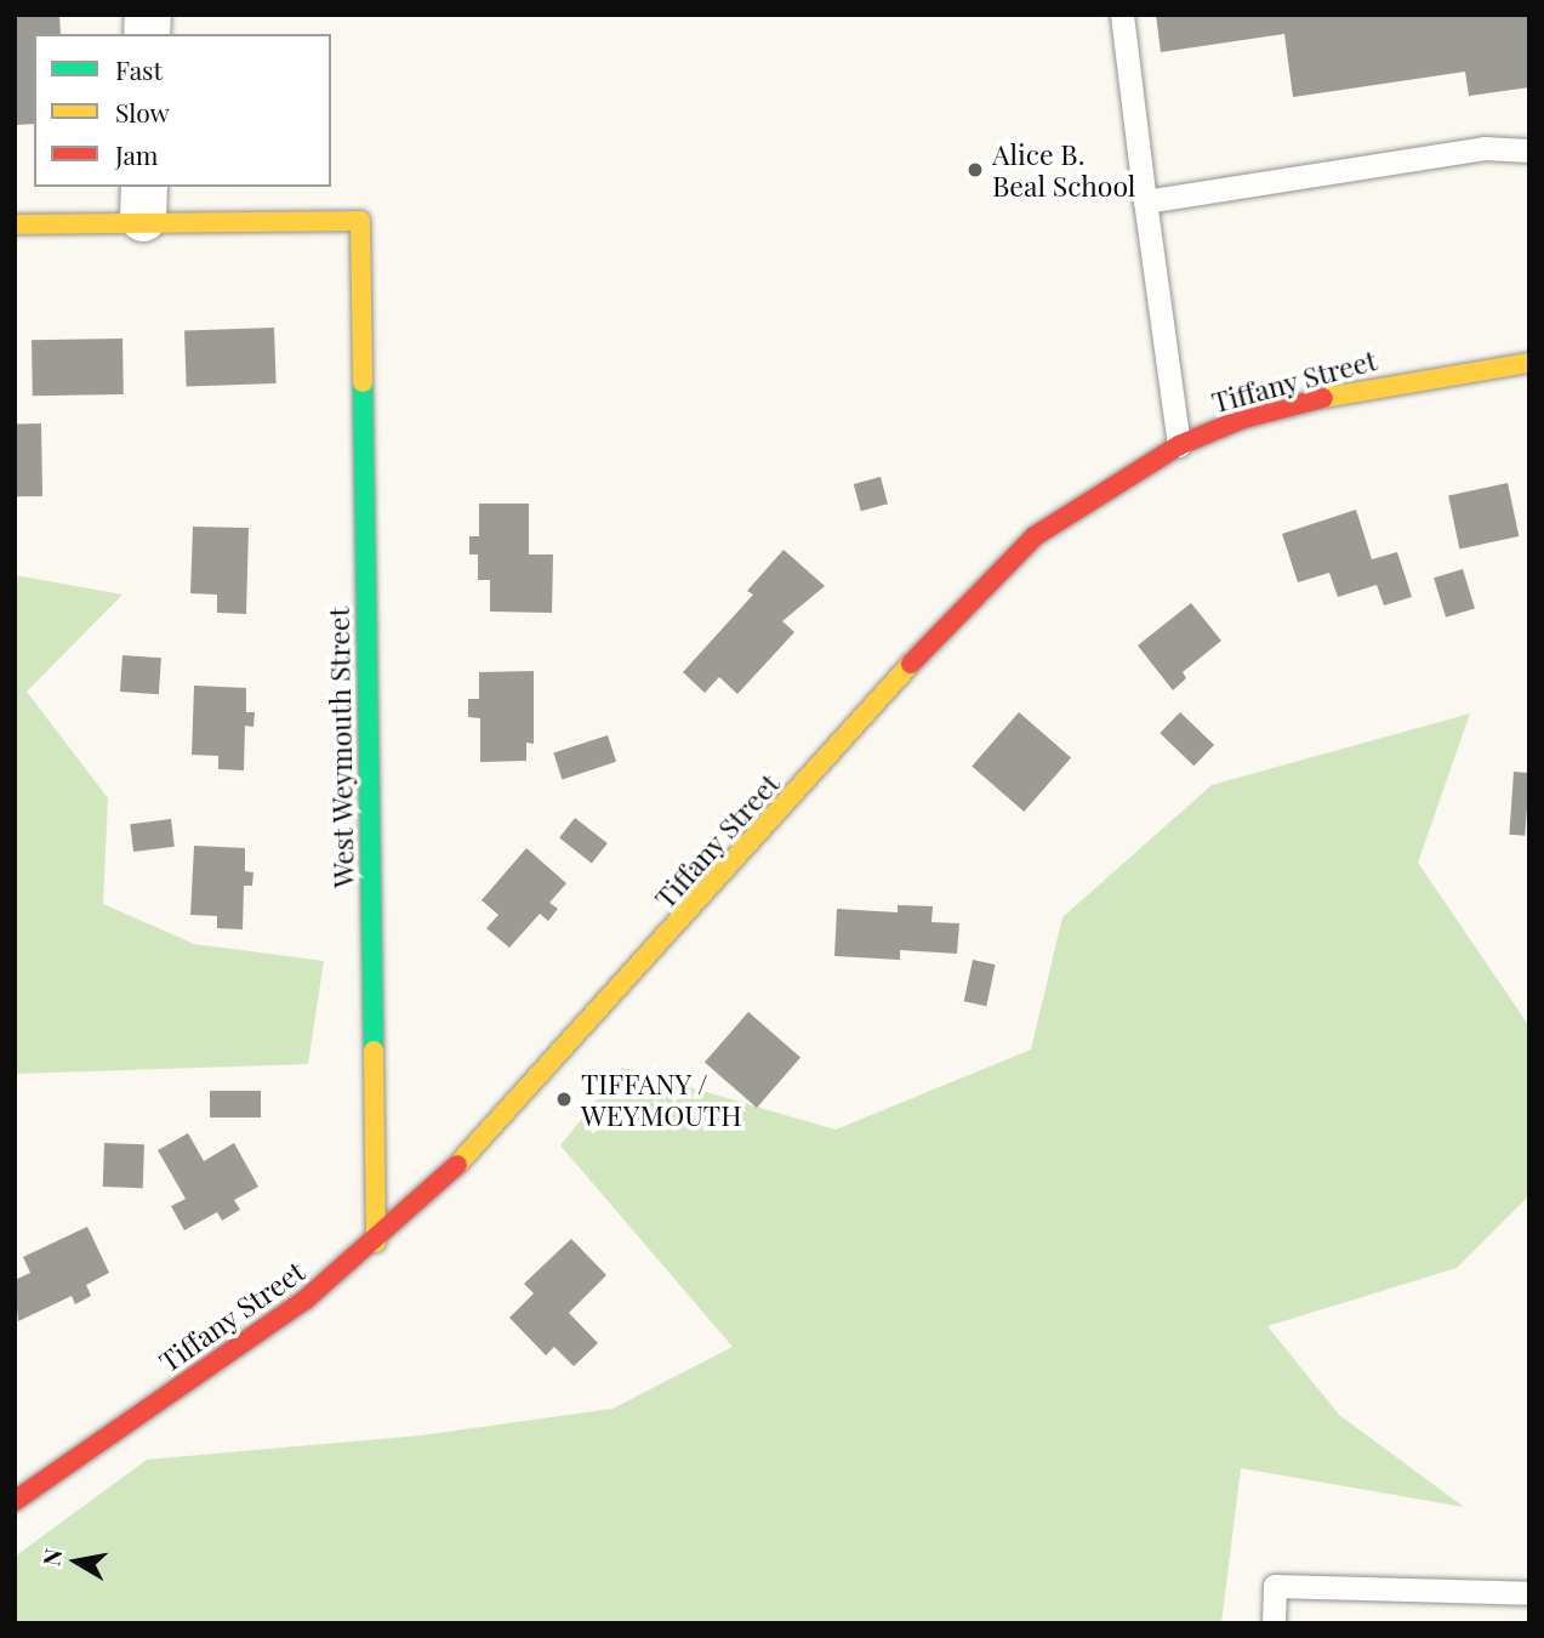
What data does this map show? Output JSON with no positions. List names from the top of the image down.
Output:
{
  "streets": {
    "main road": ["Tiffany Street", "West Weymouth Street"]
  },
  "crossings": [
    ["Tiffany Street", "West Weymouth Street"]
  ],
  "places": ["Alice B. Beal School", "TIFFANY / WEYMOUTH"],
  "legend": ["Fast", "Slow", "Jam"],
  "north": "left"
}
